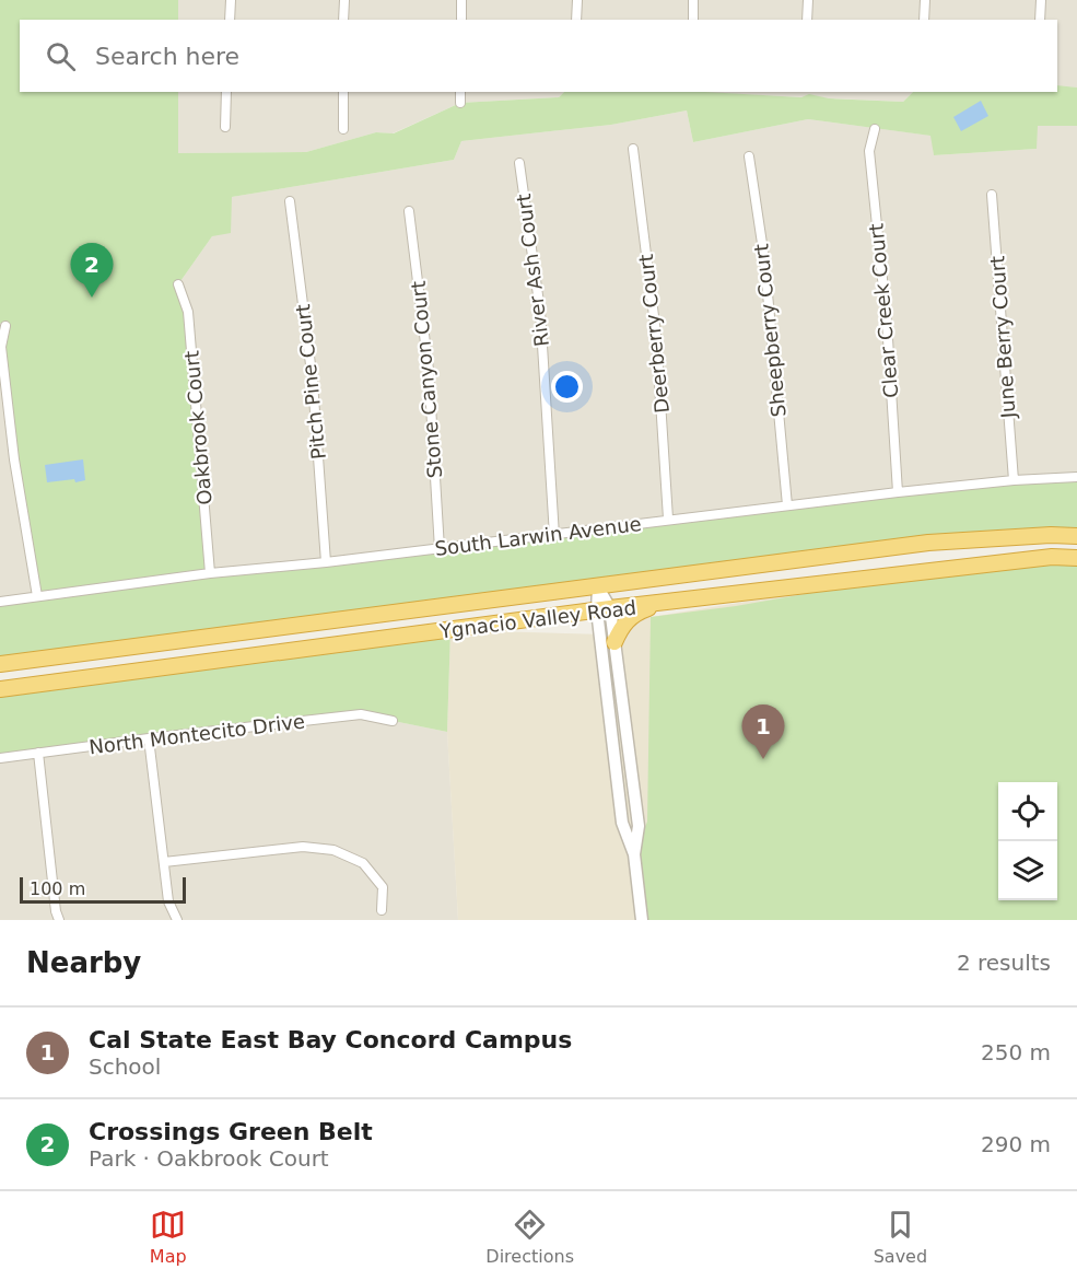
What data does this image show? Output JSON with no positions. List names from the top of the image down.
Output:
{
  "streets": {
    "highway": ["Ygnacio Valley Road"],
    "street": [
      "River Ash Court",
      "Clear Creek Court",
      "Sheepberry Court",
      "Deerberry Court",
      "June Berry Court",
      "Stone Canyon Court",
      "Pitch Pine Court",
      "Oakbrook Court",
      "South Larwin Avenue",
      "North Montecito Drive"
    ]
  },
  "crossings": [
    ["River Ash Court", "South Larwin Avenue"],
    ["Clear Creek Court", "South Larwin Avenue"],
    ["Sheepberry Court", "South Larwin Avenue"],
    ["Deerberry Court", "South Larwin Avenue"],
    ["June Berry Court", "South Larwin Avenue"],
    ["Stone Canyon Court", "South Larwin Avenue"],
    ["Pitch Pine Court", "South Larwin Avenue"],
    ["Oakbrook Court", "South Larwin Avenue"]
  ],
  "scale_bar": "100 m",
  "page": {
    "search": "Search here",
    "pins": ["2", "1"],
    "scale": "100 m",
    "heading": ["Nearby", "2 results"],
    "list": [
      {
        "mark": "1",
        "name": "Cal State East Bay Concord Campus",
        "note": "School",
        "value": "250 m"
      },
      {
        "mark": "2",
        "name": "Crossings Green Belt",
        "note": "Park · Oakbrook Court",
        "value": "290 m"
      }
    ],
    "nav": ["Map", "Directions", "Saved"]
  }
}
